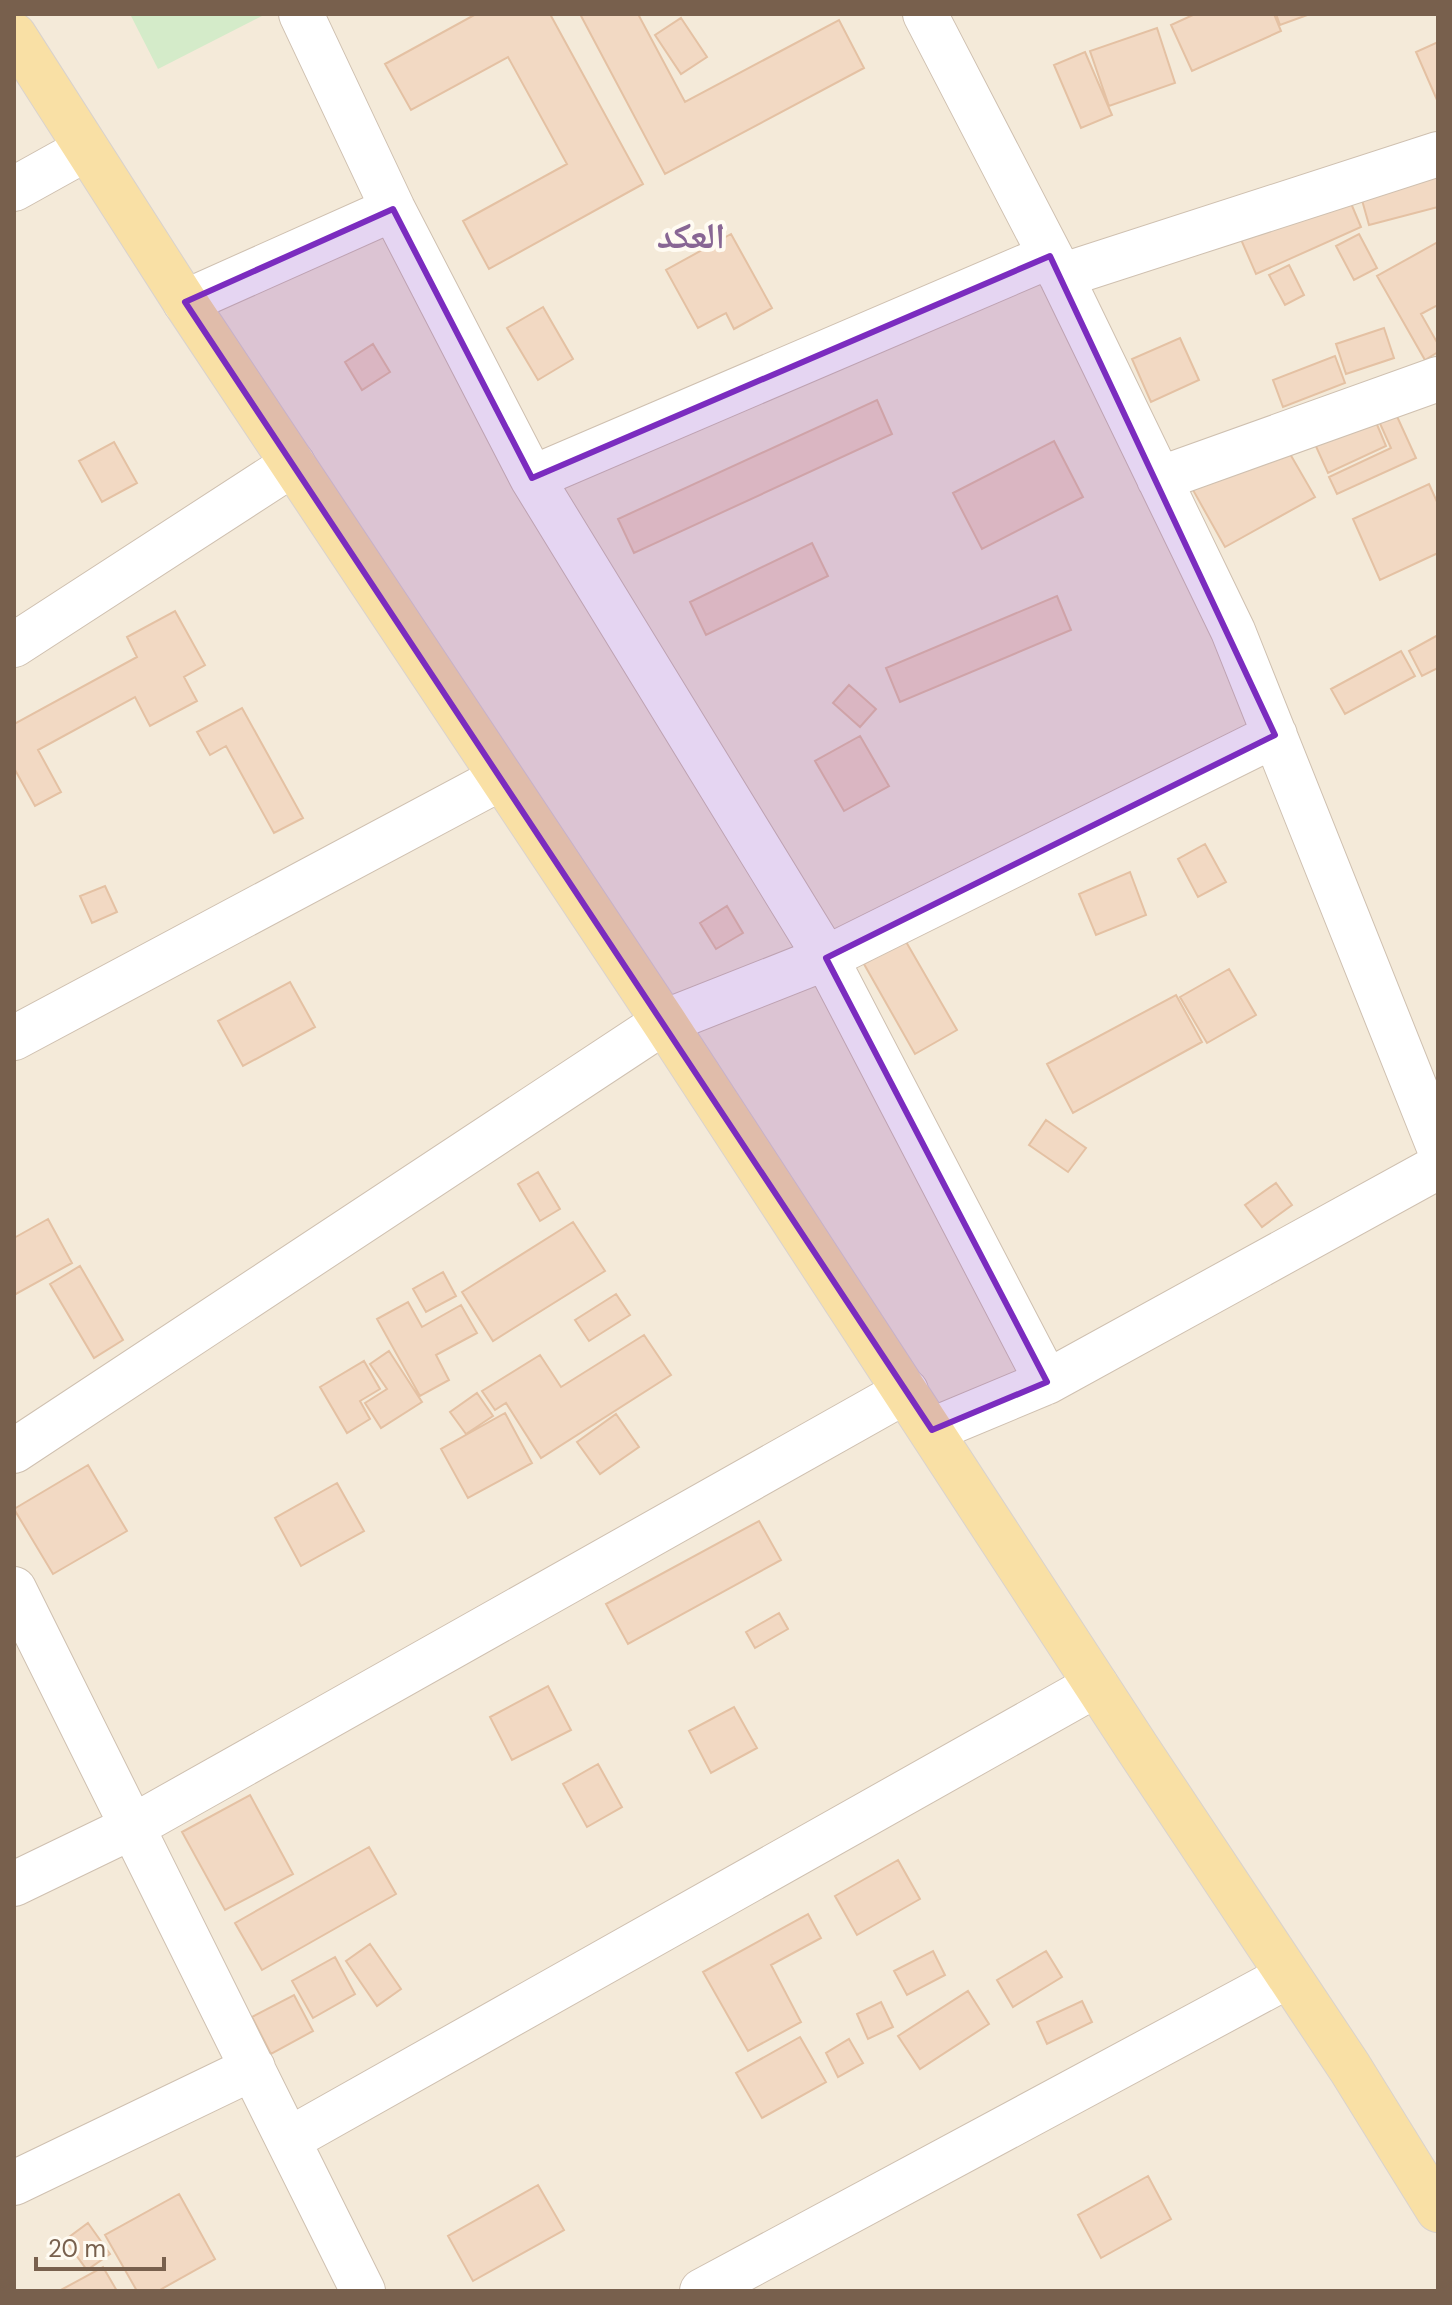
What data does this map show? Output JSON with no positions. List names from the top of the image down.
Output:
{
  "districts": ["العكد"],
  "scale_bar": "20 m"
}
